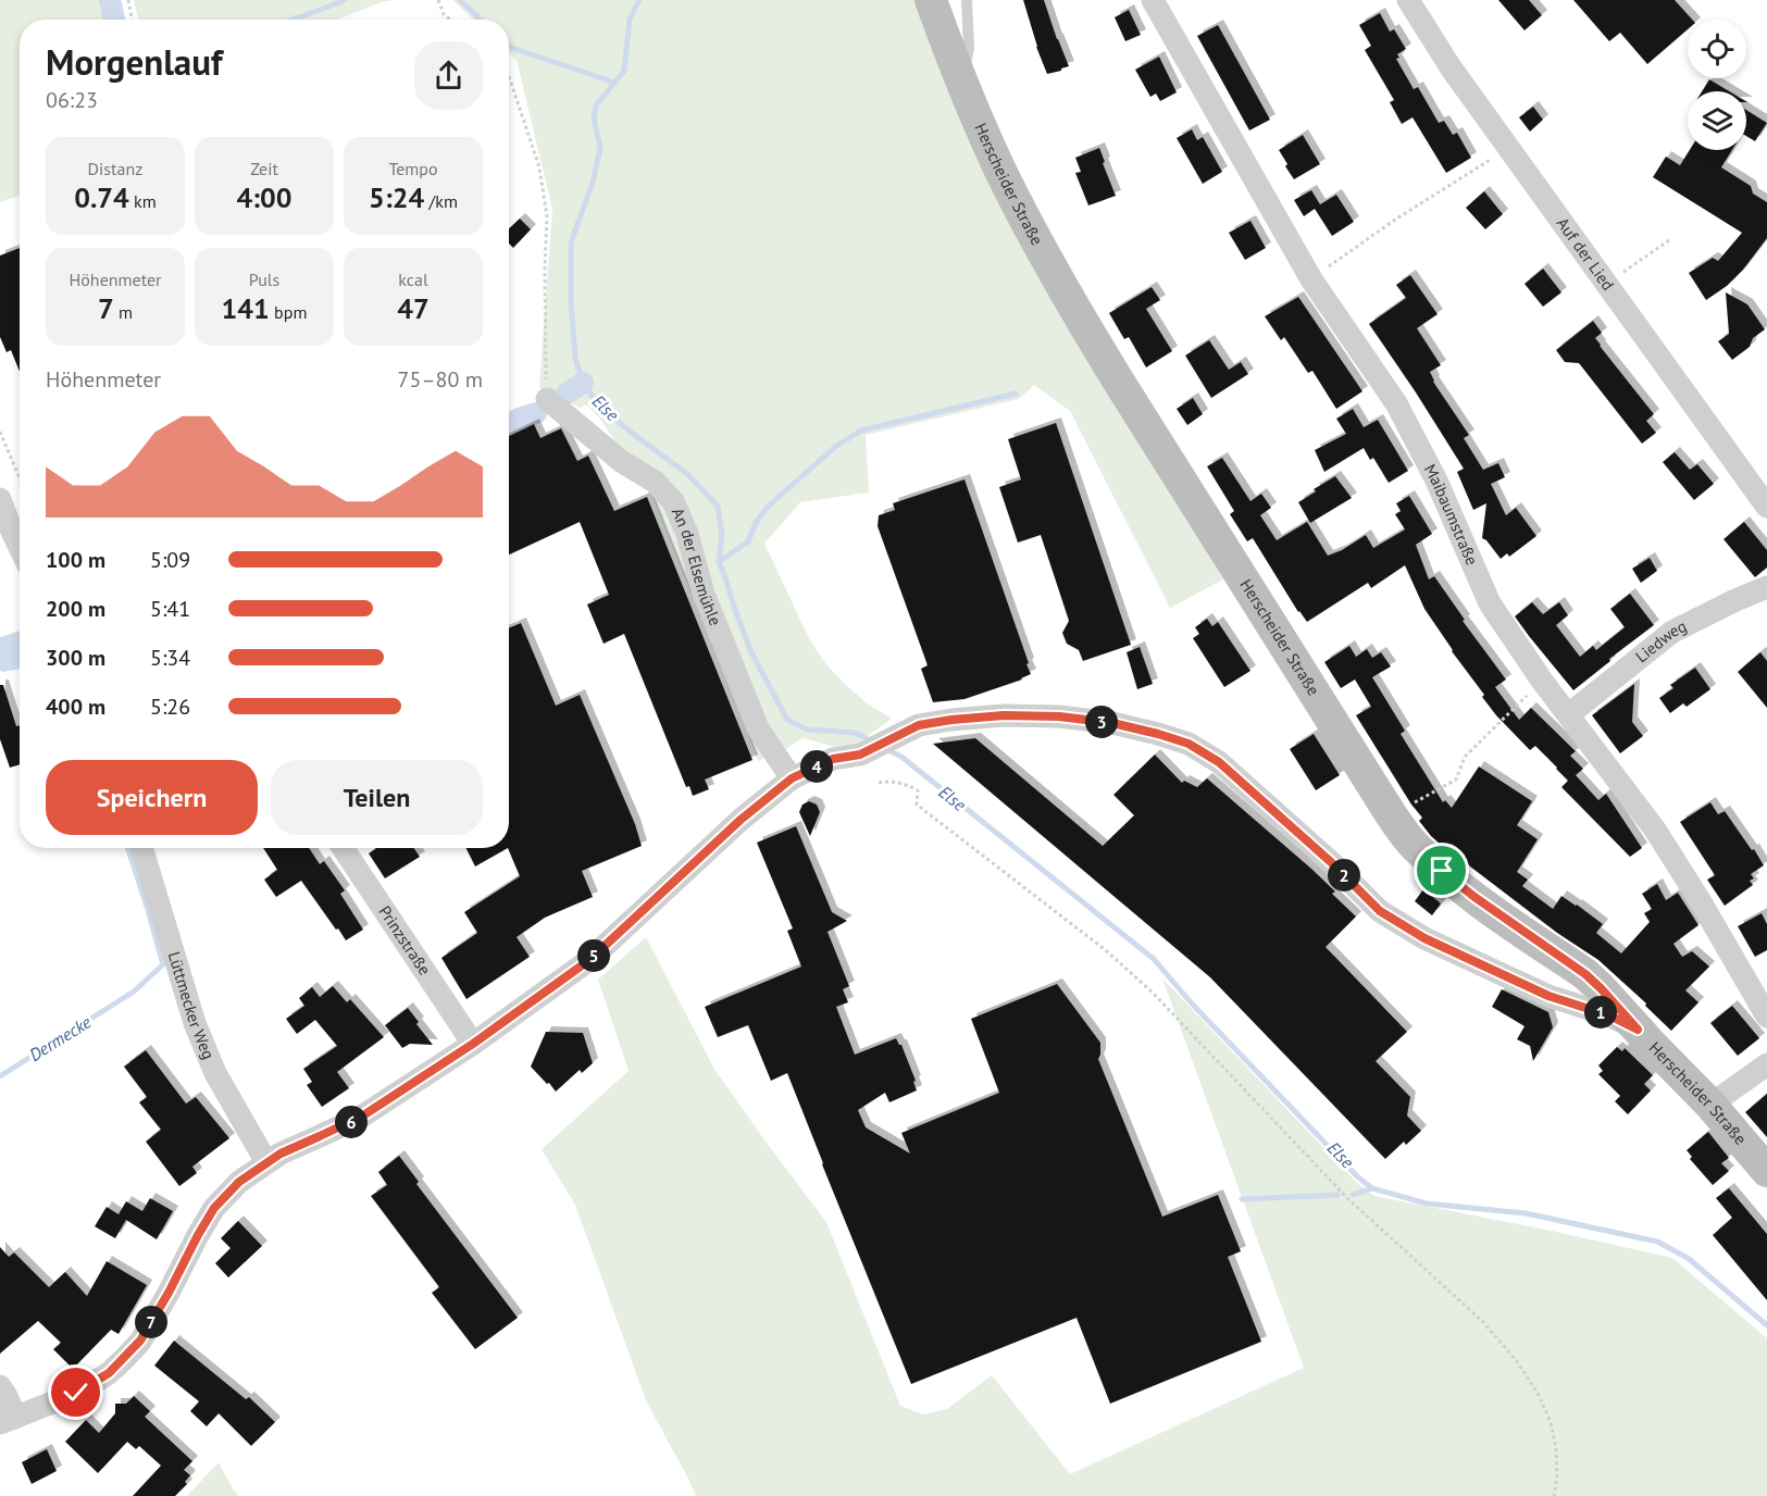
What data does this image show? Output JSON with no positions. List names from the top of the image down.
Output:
{
  "streets": {
    "main road": ["Herscheider Straße"],
    "street": [
      "Auf der Lied",
      "Maibaumstraße",
      "An der Elsemühle",
      "Liedweg",
      "Prinzstraße",
      "Lüttmecker Weg"
    ]
  },
  "crossings": [
    ["Maibaumstraße", "Liedweg"]
  ],
  "water": ["Else", "Dermecke"],
  "page": {
    "heading": ["Morgenlauf", "06:23"],
    "stats": [
      ["Distanz", "0.74 km"],
      ["Zeit", "4:00"],
      ["Tempo", "5:24 /km"],
      ["Höhenmeter", "7 m"],
      ["Puls", "141 bpm"],
      ["kcal", "47"]
    ],
    "chart": ["Höhenmeter", "75–80 m"],
    "list": [
      {
        "name": "100 m",
        "note": "5:09"
      },
      {
        "name": "200 m",
        "note": "5:41"
      },
      {
        "name": "300 m",
        "note": "5:34"
      },
      {
        "name": "400 m",
        "note": "5:26"
      }
    ],
    "pins": [
      "3",
      "4",
      "2",
      "5",
      "1",
      "6",
      "7"
    ],
    "buttons": ["Speichern", "Teilen"]
  }
}
